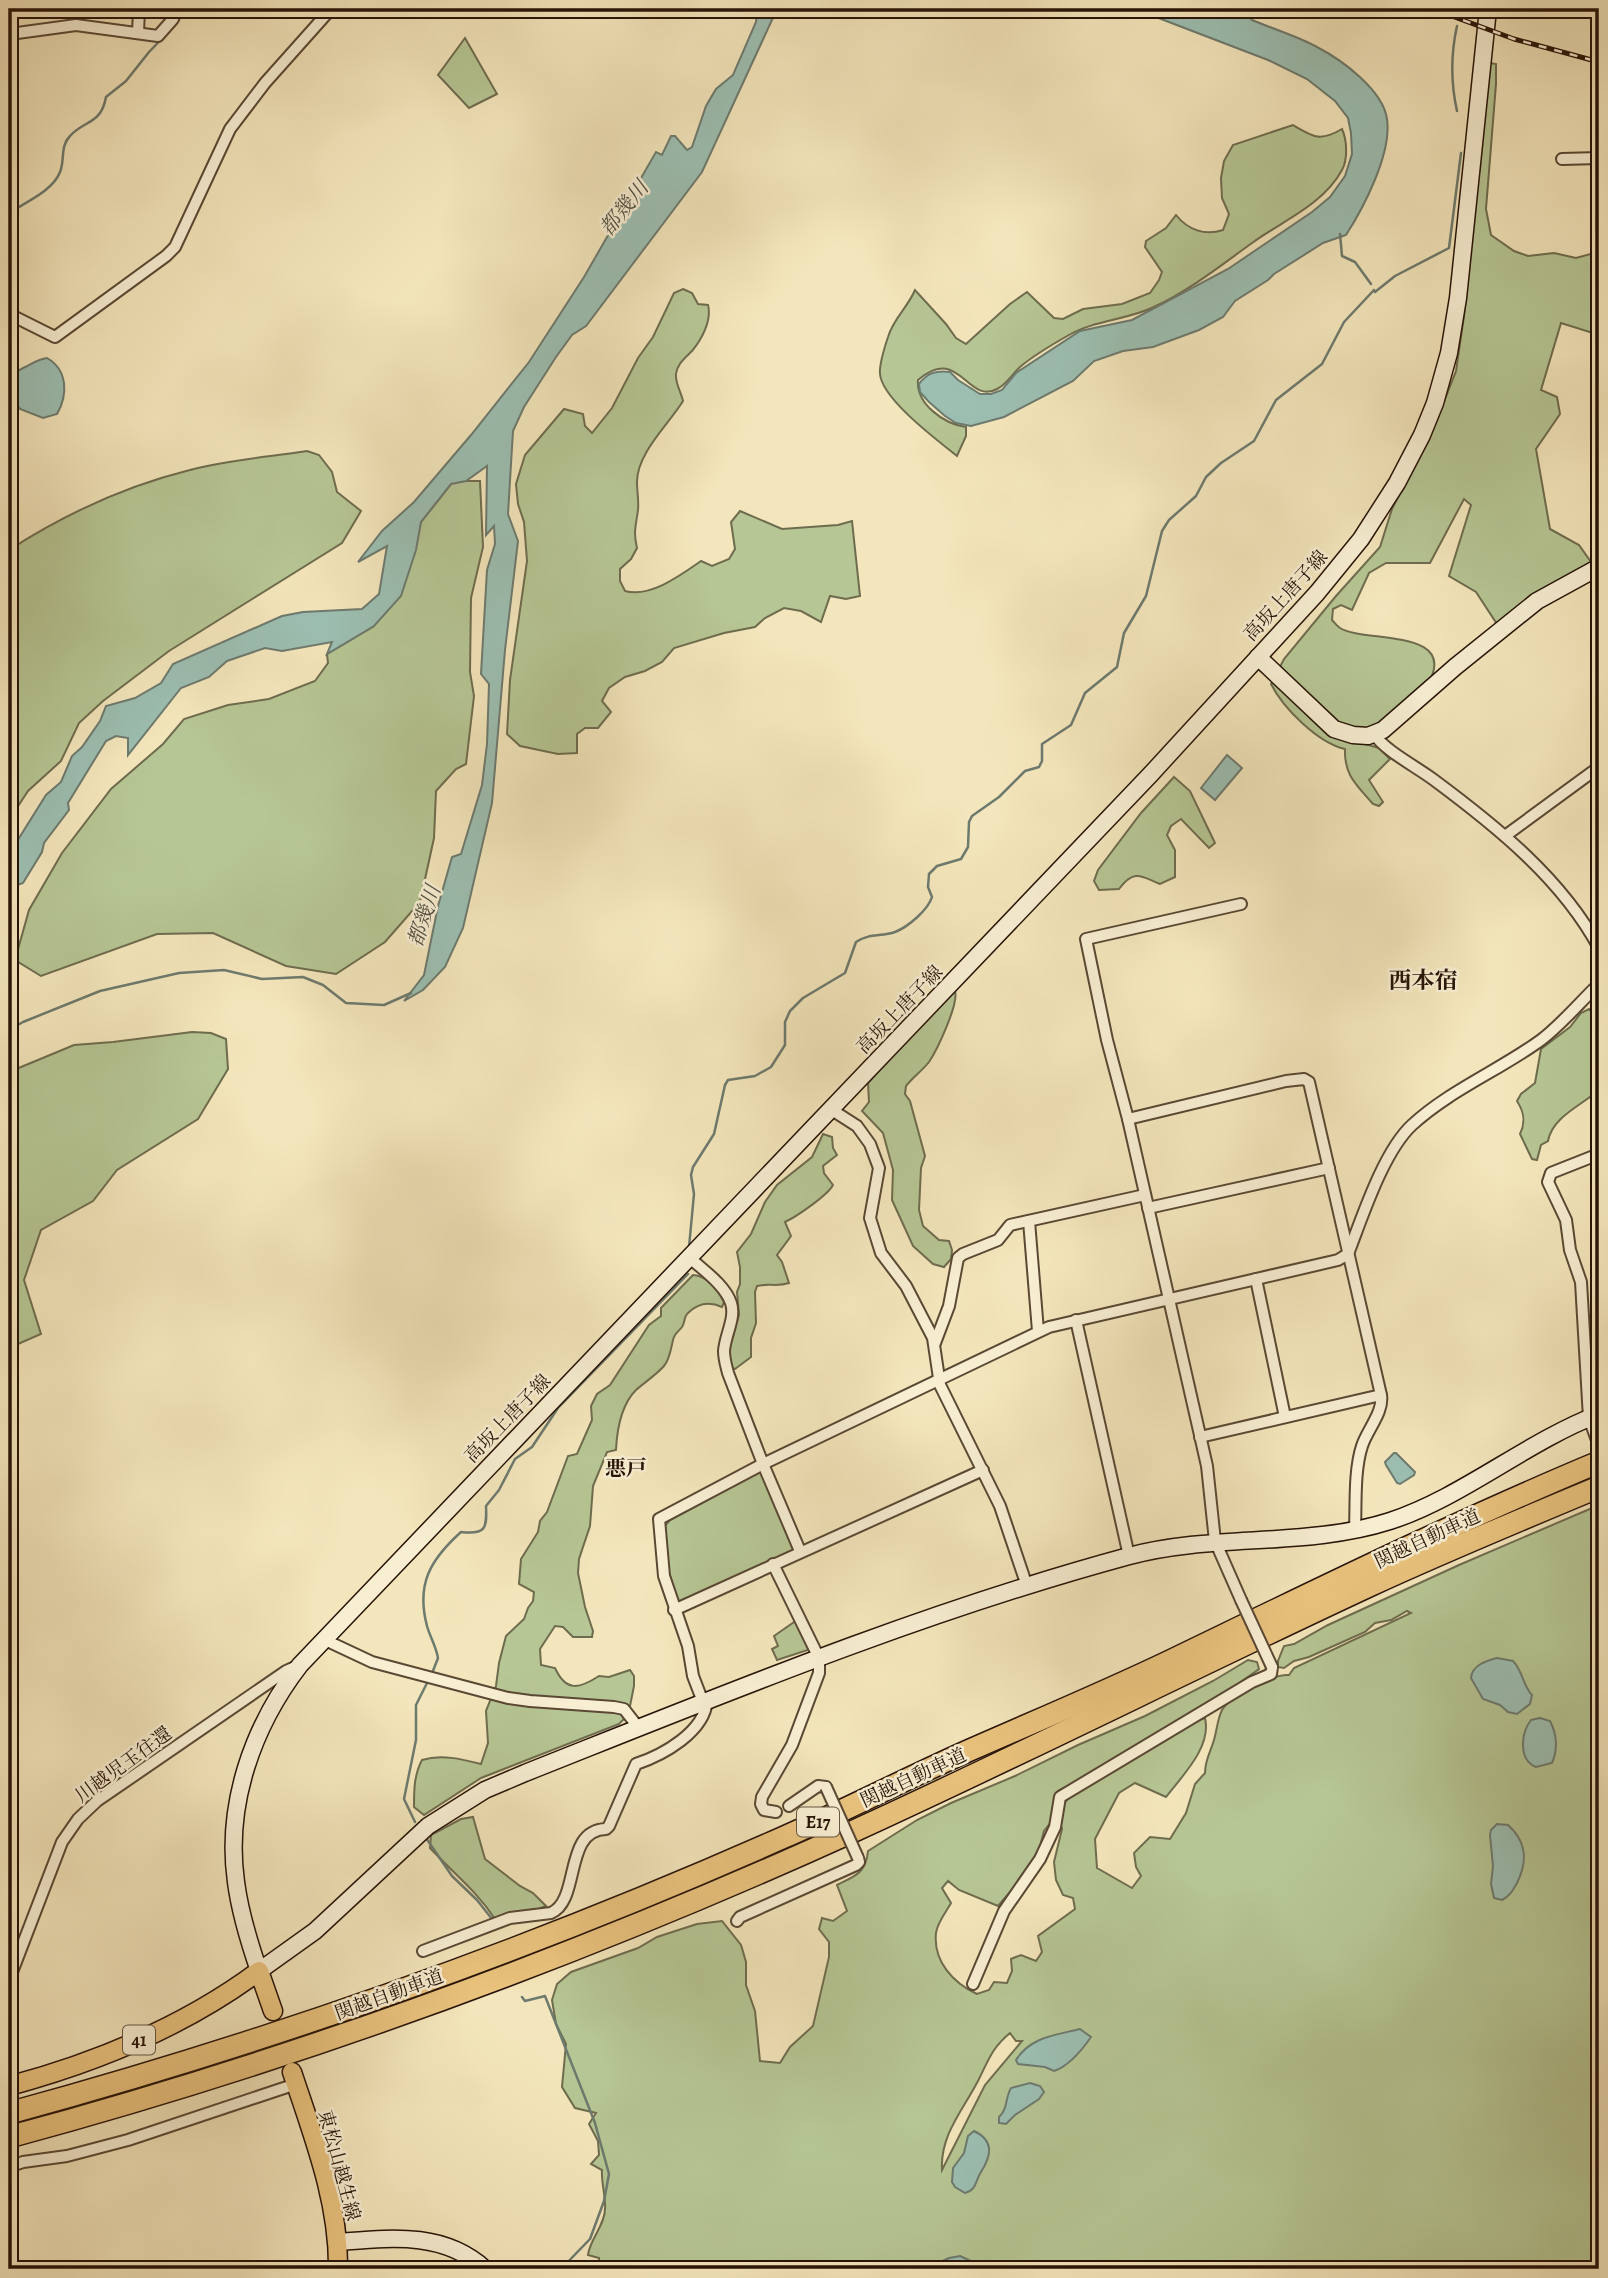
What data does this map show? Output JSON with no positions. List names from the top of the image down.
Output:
{
  "streets": {
    "highway": ["関越自動車道", "E17"],
    "main road": ["高坂上唐子線", "41", "東松山越生線"],
    "street": ["川越児玉往還"]
  },
  "crossings": [
    ["高坂上唐子線", "川越児玉往還"],
    ["高坂上唐子線", "41"]
  ],
  "districts": ["西本宿", "悪戸"],
  "water": ["都幾川"]
}
